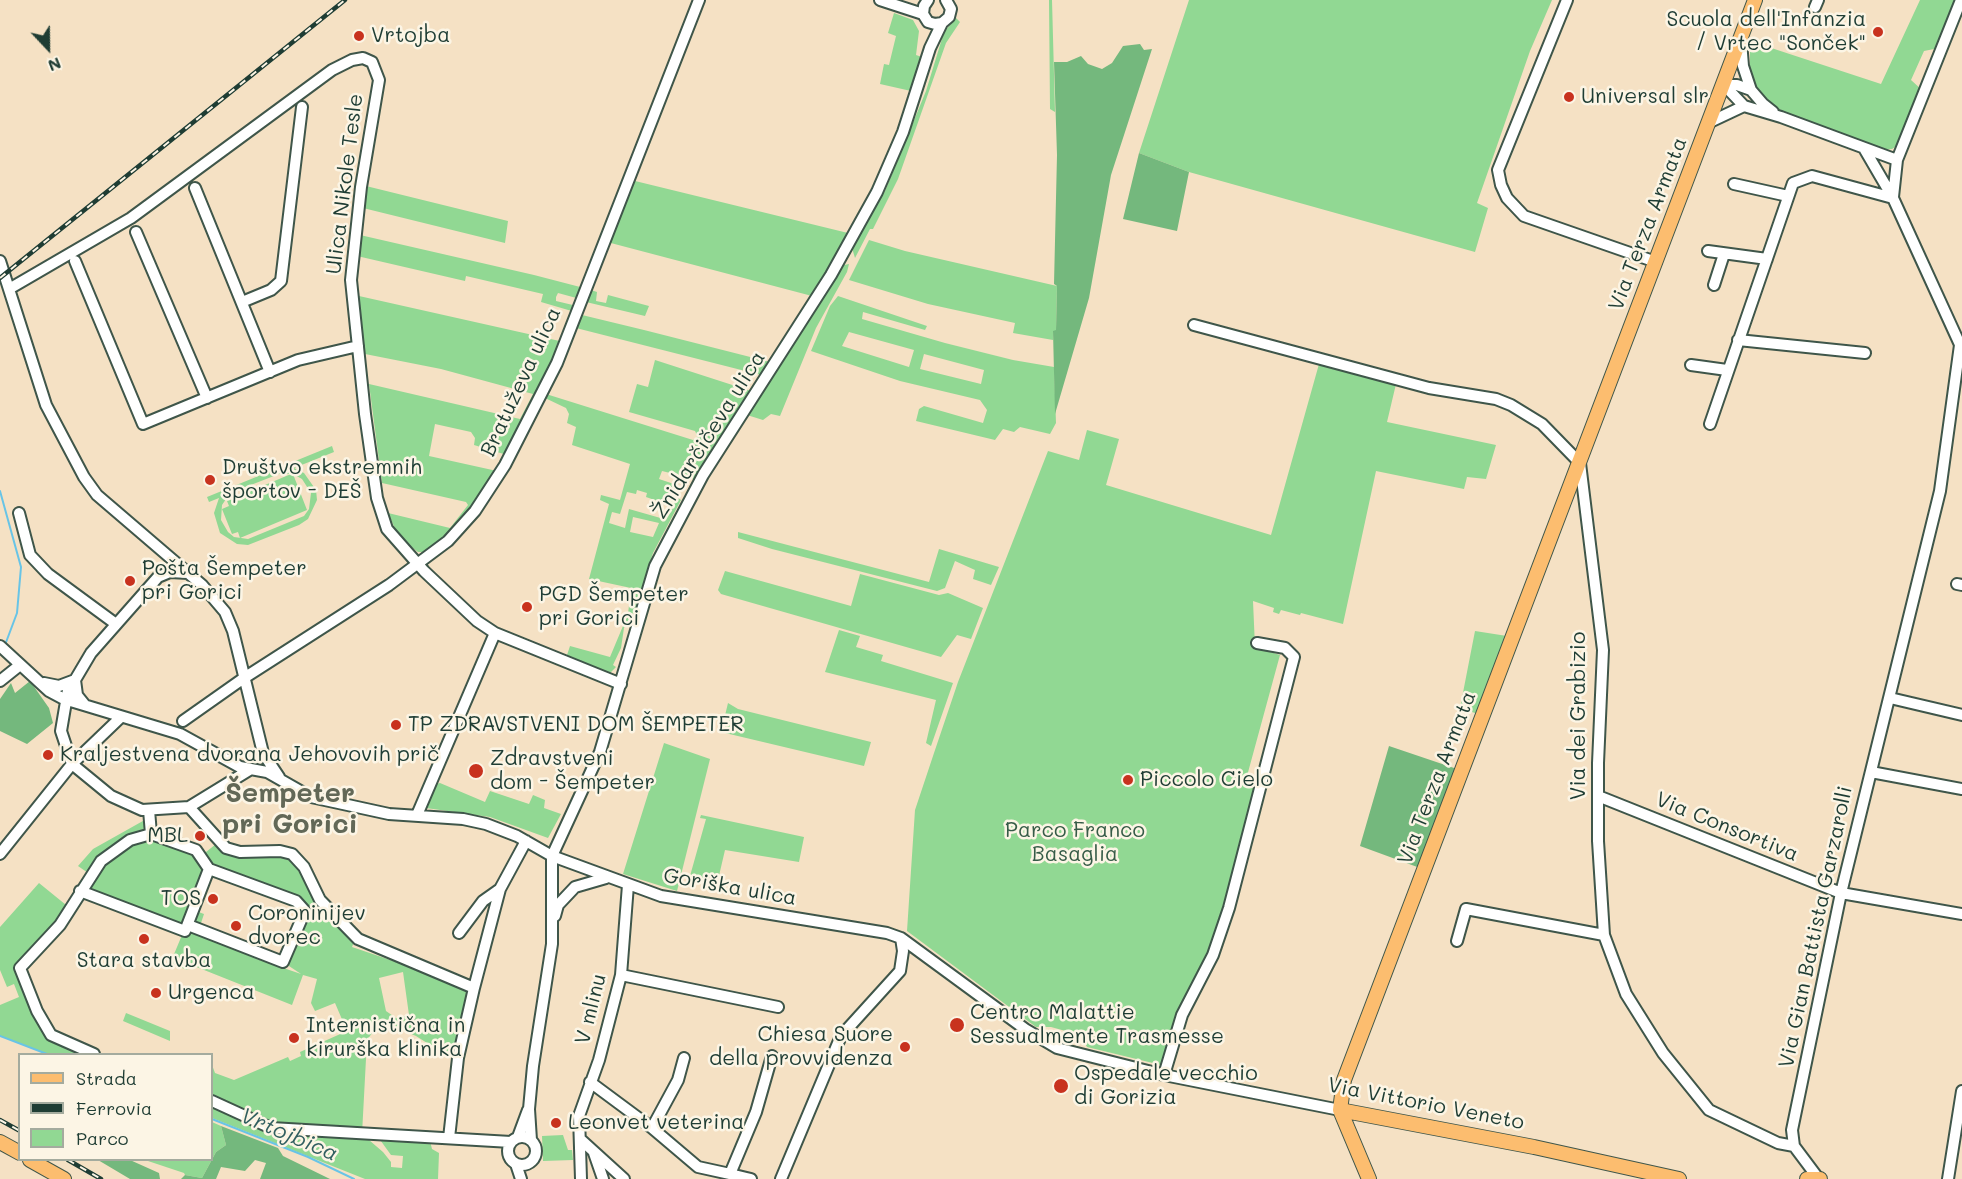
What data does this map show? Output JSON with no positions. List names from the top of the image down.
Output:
{
  "streets": {
    "main road": ["Via Terza Armata", "Via Vittorio Veneto"],
    "street": [
      "Ulica Nikole Tesle",
      "Bratuževa ulica",
      "Žnidarčičeva ulica",
      "Via dei Grabizio",
      "Via Consortiva",
      "Goriška ulica",
      "Via Gian Battista Garzarolli",
      "V mlinu"
    ]
  },
  "crossings": [
    ["Ulica Nikole Tesle", "Bratuževa ulica"],
    ["Ulica Nikole Tesle", "Žnidarčičeva ulica"],
    ["Via Terza Armata", "Via dei Grabizio"],
    ["Via Terza Armata", "Via Vittorio Veneto"],
    ["Žnidarčičeva ulica", "Goriška ulica"],
    ["Via dei Grabizio", "Via Consortiva"],
    ["Via dei Grabizio", "Via Gian Battista Garzarolli"],
    ["Via Consortiva", "Via Gian Battista Garzarolli"],
    ["Goriška ulica", "V mlinu"],
    ["Goriška ulica", "Via Vittorio Veneto"]
  ],
  "districts": ["Šempeter pri Gorici"],
  "water": ["Vrtojbica"],
  "parks": ["Parco Franco Basaglia"],
  "places": [
    "Scuola dell'Infanzia / Vrtec \"Sonček\"",
    "Vrtojba",
    "Universal slr",
    "Društvo ekstremnih športov - DEŠ",
    "Pošta Šempeter pri Gorici",
    "PGD Šempeter pri Gorici",
    "TP ZDRAVSTVENI DOM ŠEMPETER",
    "Kraljestvena dvorana Jehovovih prič",
    "Zdravstveni dom - Šempeter",
    "Piccolo Cielo",
    "MBL",
    "TOS",
    "Coroninijev dvorec",
    "Stara stavba",
    "Urgenca",
    "Centro Malattie Sessualmente Trasmesse",
    "Internistična in kirurška klinika",
    "Chiesa Suore della provvidenza",
    "Ospedale vecchio di Gorizia",
    "Leonvet veterina"
  ],
  "legend": ["Strada", "Ferrovia", "Parco"],
  "north": "bottom"
}
